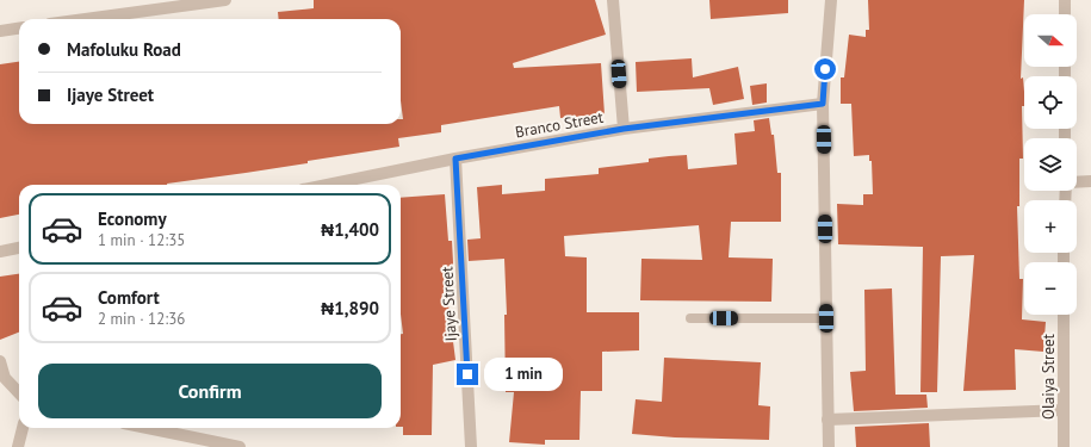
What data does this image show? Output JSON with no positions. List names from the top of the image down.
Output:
{
  "streets": {
    "street": ["Branco Street", "Ijaye Street", "Olaiya Street"]
  },
  "crossings": [
    ["Branco Street", "Ijaye Street"]
  ],
  "north": "right",
  "page": {
    "map_buttons": ["+", "−"],
    "banner": ["Mafoluku Road", "Ijaye Street"],
    "list": [
      {
        "name": "Economy",
        "note": "1 min · 12:35",
        "value": "₦1,400"
      },
      {
        "name": "Comfort",
        "note": "2 min · 12:36",
        "value": "₦1,890"
      }
    ],
    "buttons": "Confirm",
    "bubble": "1 min"
  }
}
